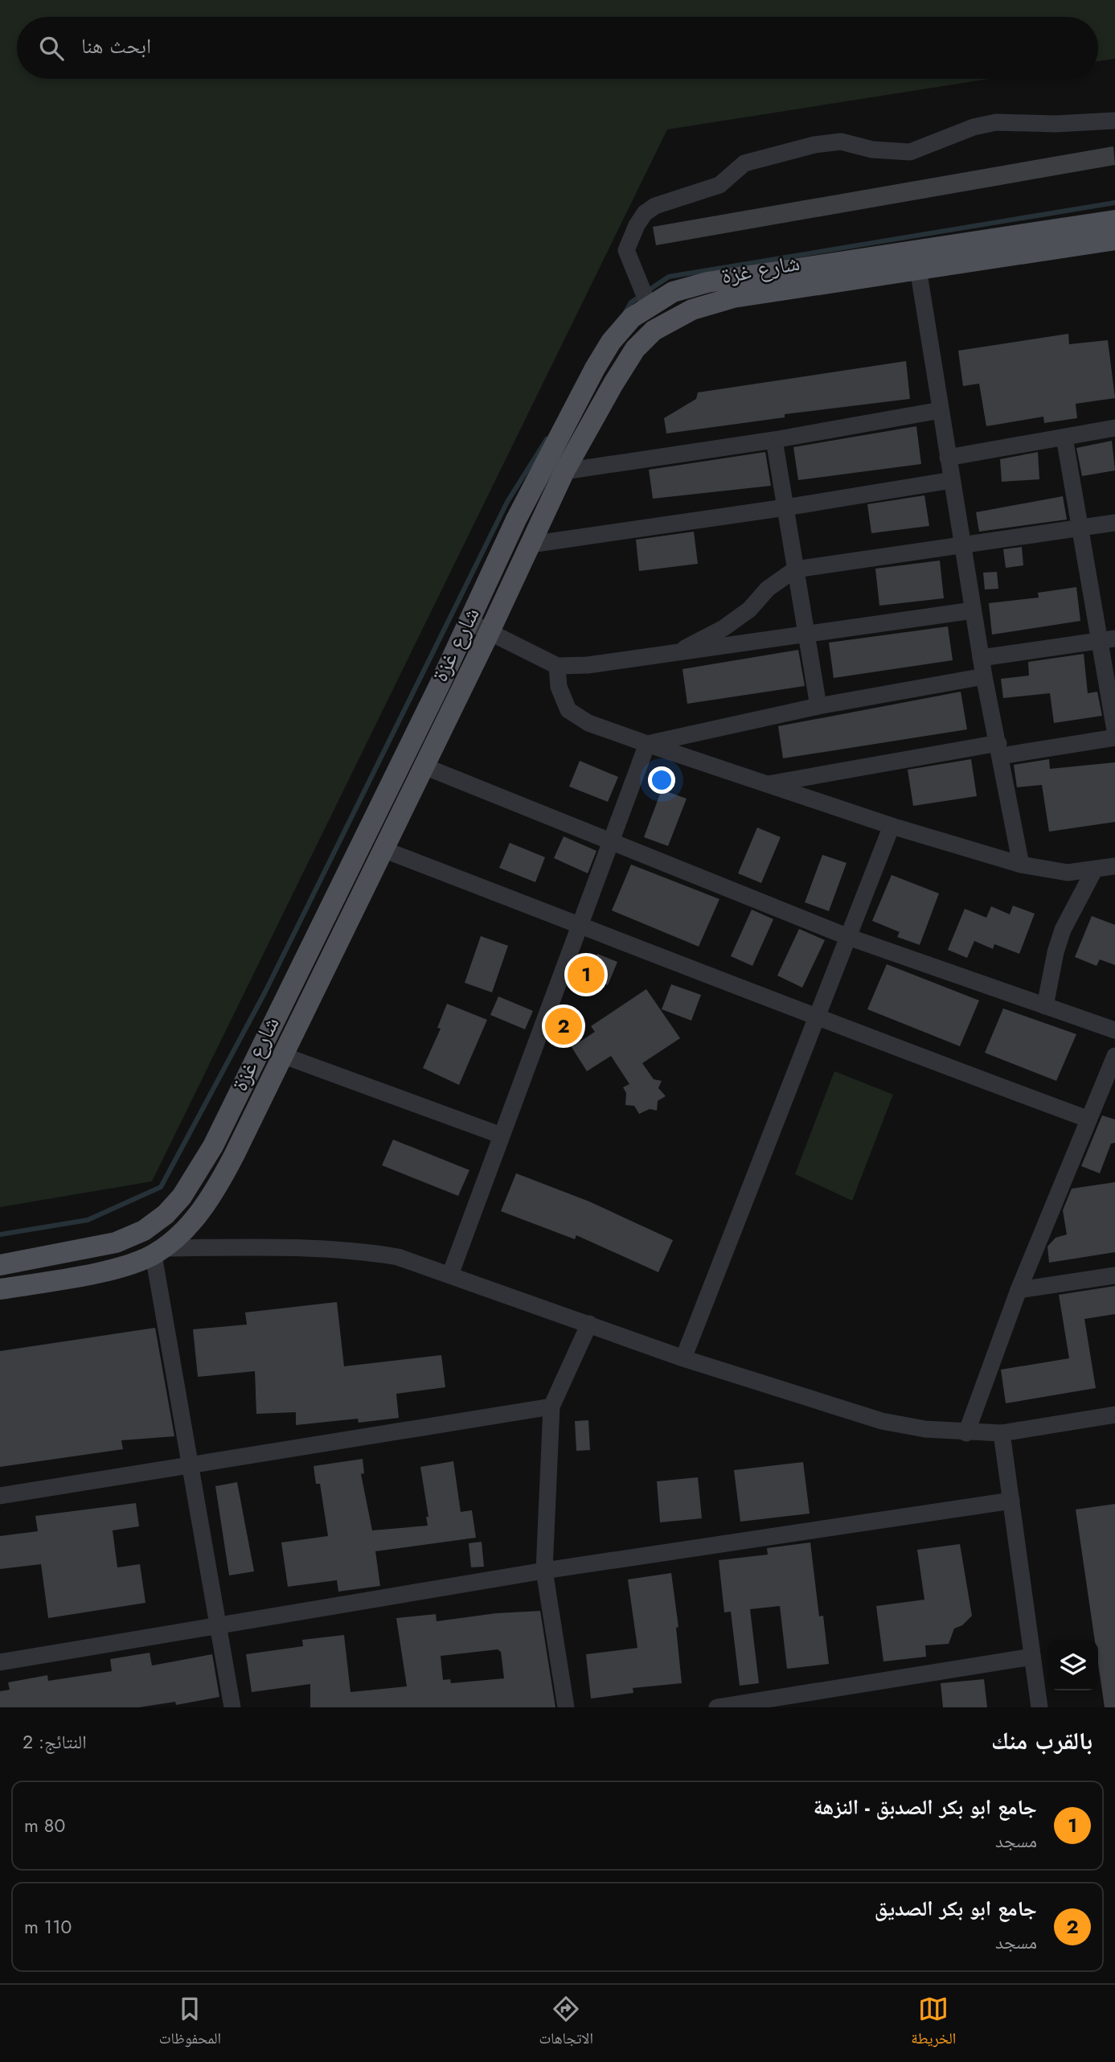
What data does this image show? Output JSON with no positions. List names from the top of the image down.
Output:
{
  "streets": {
    "main road": ["شارع غزة"]
  },
  "page": {
    "search": "ابحث هنا",
    "pins": ["1", "2"],
    "heading": ["بالقرب منك", "النتائج: 2"],
    "list": [
      {
        "mark": "1",
        "name": "جامع ابو بكر الصدبق - النزهة",
        "note": "مسجد",
        "value": "80 m"
      },
      {
        "mark": "2",
        "name": "جامع ابو بكر الصديق",
        "note": "مسجد",
        "value": "110 m"
      }
    ],
    "nav": ["الخريطة", "الاتجاهات", "المحفوظات"]
  }
}
